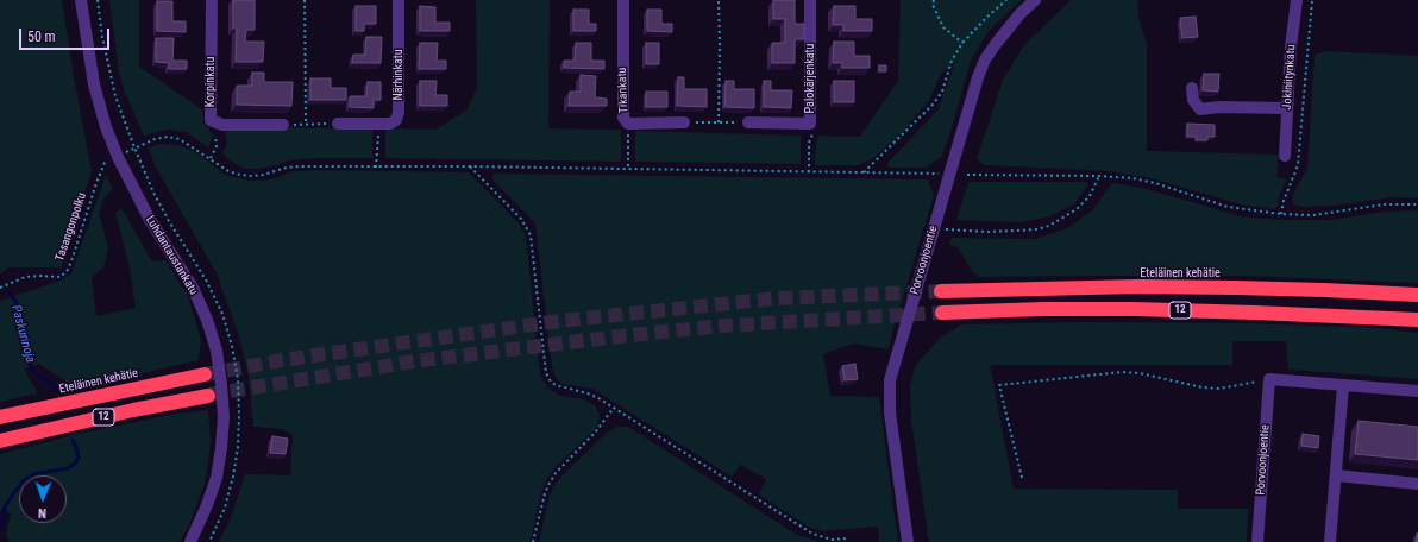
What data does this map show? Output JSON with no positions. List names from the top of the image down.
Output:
{
  "streets": {
    "highway": ["Eteläinen kehätie", "12"],
    "street": [
      "Närhinkatu",
      "Jokiniitynkatu",
      "Palokärjenkatu",
      "Korpinkatu",
      "Tikankatu",
      "Luhdantaustankatu",
      "Porvoonjoentie"
    ],
    "path": ["Tasangonpolku"]
  },
  "crossings": [
    ["Tasangonpolku", "Luhdantaustankatu"]
  ],
  "water": ["Paskurinoja"],
  "scale_bar": "50 m",
  "north": "bottom"
}
